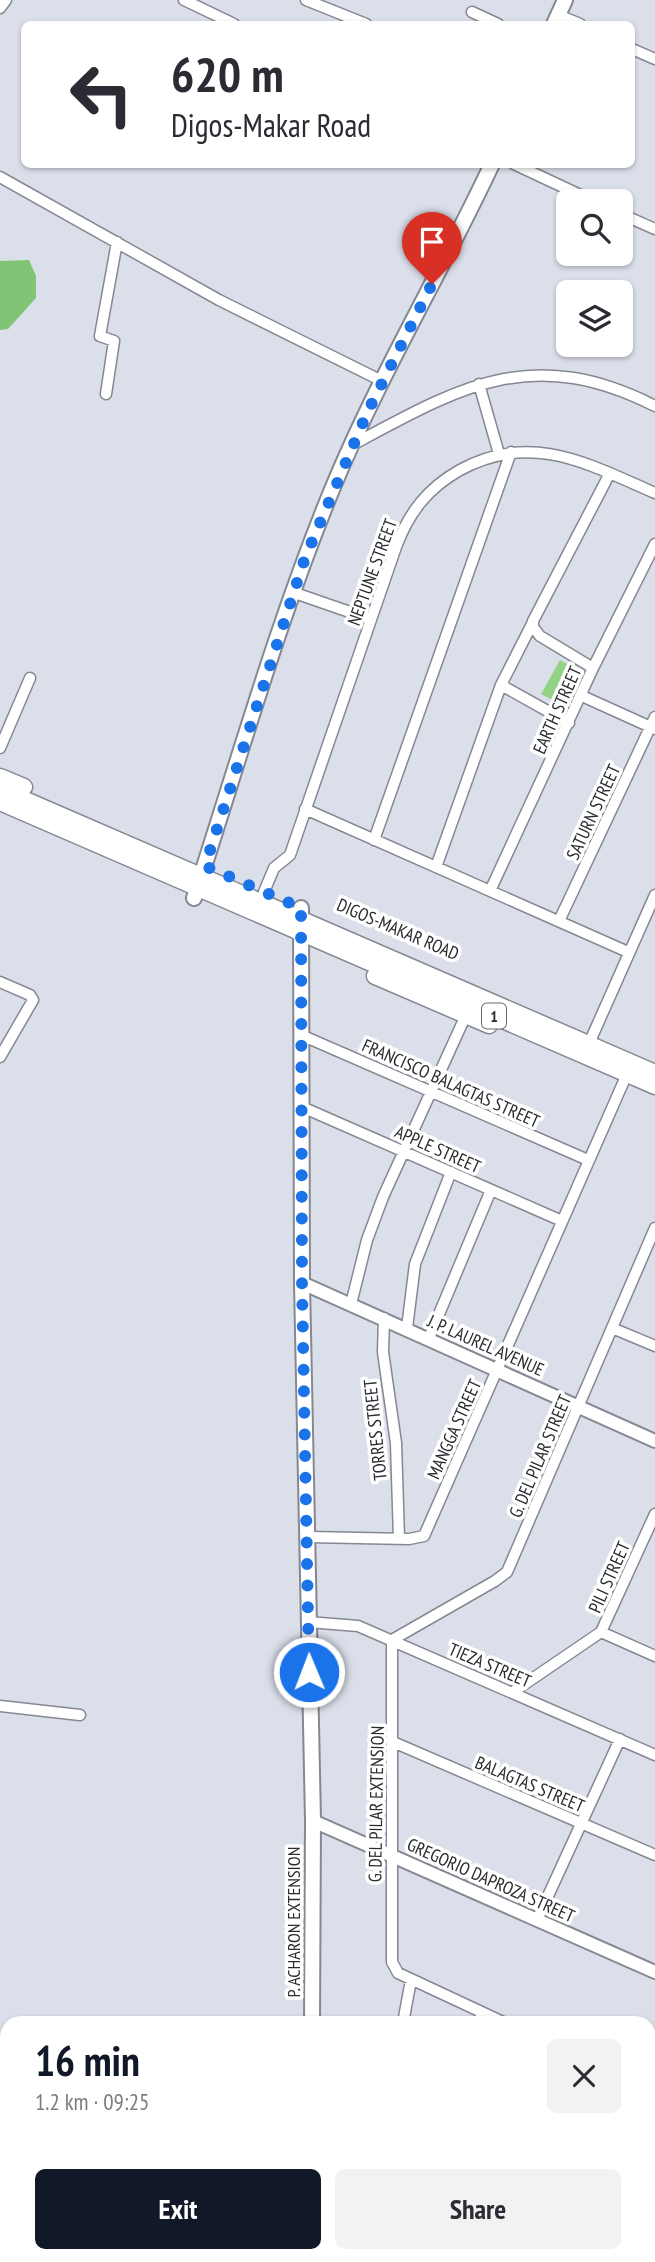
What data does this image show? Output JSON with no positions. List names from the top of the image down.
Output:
{
  "streets": {
    "main road": ["DIGOS-MAKAR ROAD", "1", "P. ACHARON EXTENSION"],
    "street": [
      "NEPTUNE STREET",
      "EARTH STREET",
      "SATURN STREET",
      "FRANCISCO BALAGTAS STREET",
      "APPLE STREET",
      "J. P. LAUREL AVENUE",
      "MANGGA STREET",
      "TORRES STREET",
      "G. DEL PILAR STREET",
      "PILI STREET",
      "TIEZA STREET",
      "BALAGTAS STREET",
      "G. DEL PILAR EXTENSION",
      "GREGORIO DAPROZA STREET"
    ]
  },
  "crossings": [
    ["NEPTUNE STREET", "DIGOS-MAKAR ROAD"],
    ["DIGOS-MAKAR ROAD", "MANGGA STREET"],
    ["DIGOS-MAKAR ROAD", "P. ACHARON EXTENSION"],
    ["FRANCISCO BALAGTAS STREET", "MANGGA STREET"],
    ["FRANCISCO BALAGTAS STREET", "P. ACHARON EXTENSION"],
    ["APPLE STREET", "MANGGA STREET"],
    ["APPLE STREET", "P. ACHARON EXTENSION"],
    ["J. P. LAUREL AVENUE", "MANGGA STREET"],
    ["J. P. LAUREL AVENUE", "TORRES STREET"],
    ["J. P. LAUREL AVENUE", "G. DEL PILAR STREET"],
    ["J. P. LAUREL AVENUE", "P. ACHARON EXTENSION"],
    ["MANGGA STREET", "TORRES STREET"],
    ["MANGGA STREET", "P. ACHARON EXTENSION"],
    ["G. DEL PILAR STREET", "TIEZA STREET"],
    ["G. DEL PILAR STREET", "G. DEL PILAR EXTENSION"],
    ["PILI STREET", "TIEZA STREET"],
    ["TIEZA STREET", "G. DEL PILAR EXTENSION"],
    ["TIEZA STREET", "P. ACHARON EXTENSION"],
    ["BALAGTAS STREET", "G. DEL PILAR EXTENSION"],
    ["G. DEL PILAR EXTENSION", "GREGORIO DAPROZA STREET"],
    ["GREGORIO DAPROZA STREET", "P. ACHARON EXTENSION"]
  ],
  "page": {
    "turn": ["620 m", "Digos-Makar Road"],
    "heading": ["16 min", "1.2 km · 09:25"],
    "buttons": ["Exit", "Share"]
  }
}
